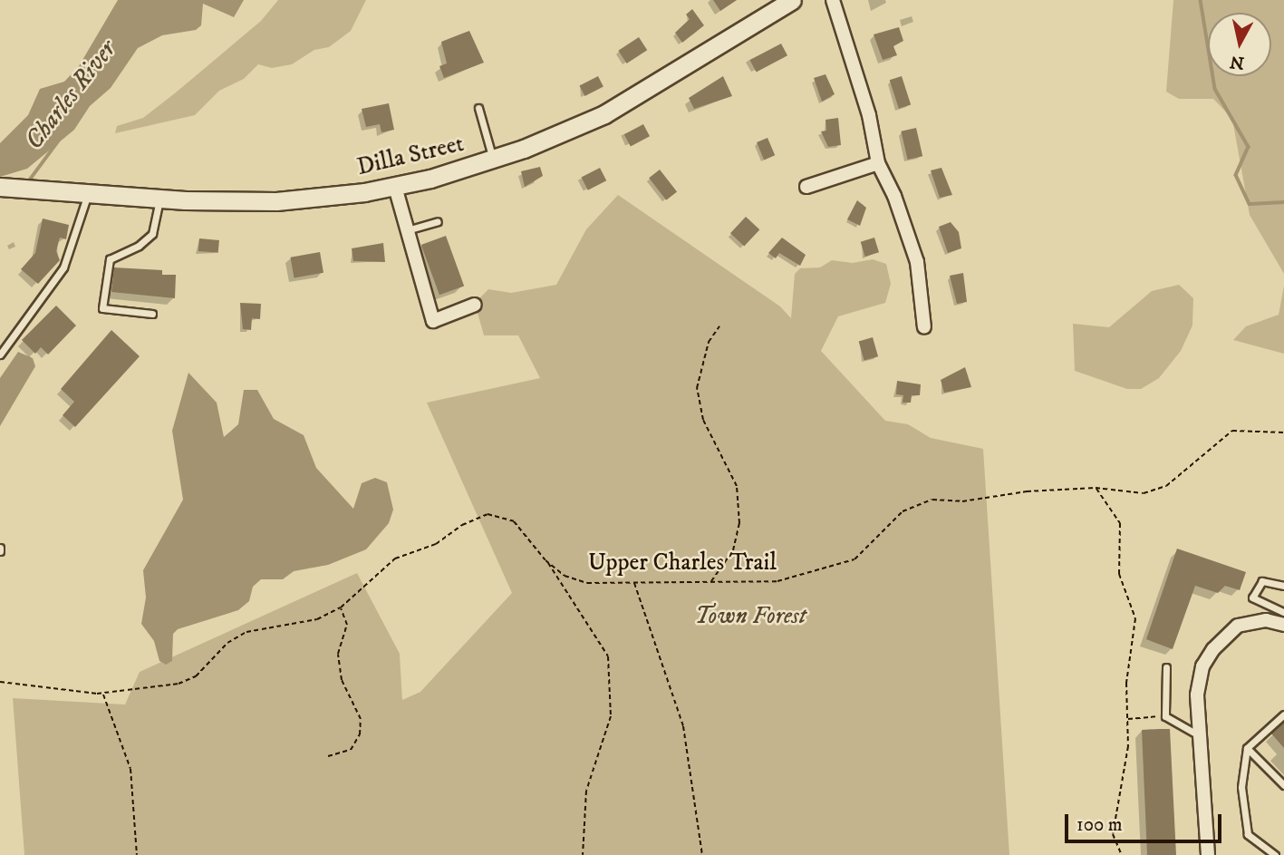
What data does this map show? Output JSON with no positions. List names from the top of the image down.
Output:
{
  "streets": {
    "main road": ["Dilla Street"],
    "path": ["Upper Charles Trail"]
  },
  "water": ["Charles River"],
  "parks": ["Town Forest"],
  "scale_bar": "100 m",
  "north": "bottom"
}
